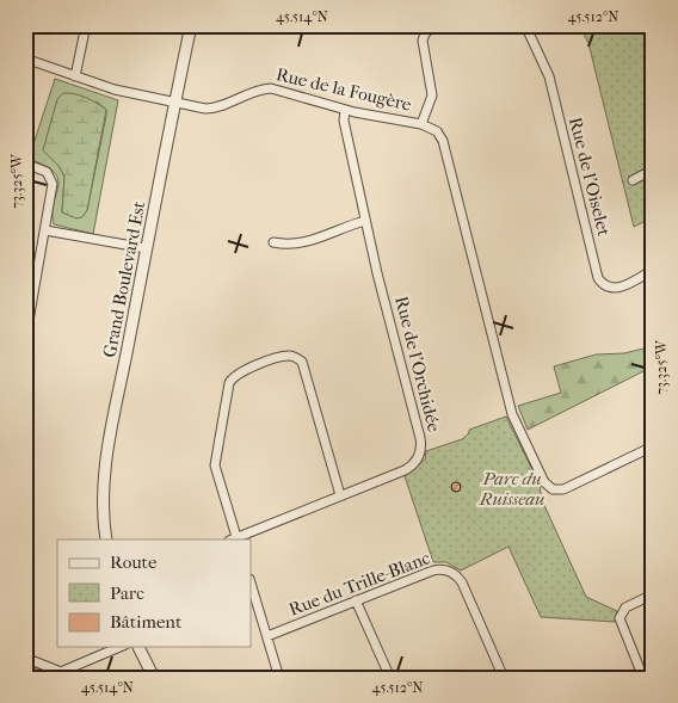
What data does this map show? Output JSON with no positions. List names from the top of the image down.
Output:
{
  "streets": {
    "street": [
      "Rue de la Fougère",
      "Rue de l'Oiselet",
      "Grand Boulevard Est",
      "Rue de l'Orchidée",
      "Rue du Trille-Blanc"
    ]
  },
  "crossings": [
    ["Rue de la Fougère", "Grand Boulevard Est"],
    ["Rue de la Fougère", "Rue de l'Orchidée"]
  ],
  "parks": ["Parc du Ruisseau"],
  "legend": ["Route", "Parc", "Bâtiment"],
  "coordinates": ["45.514°N", "45.512°N", "73.325°W"]
}
